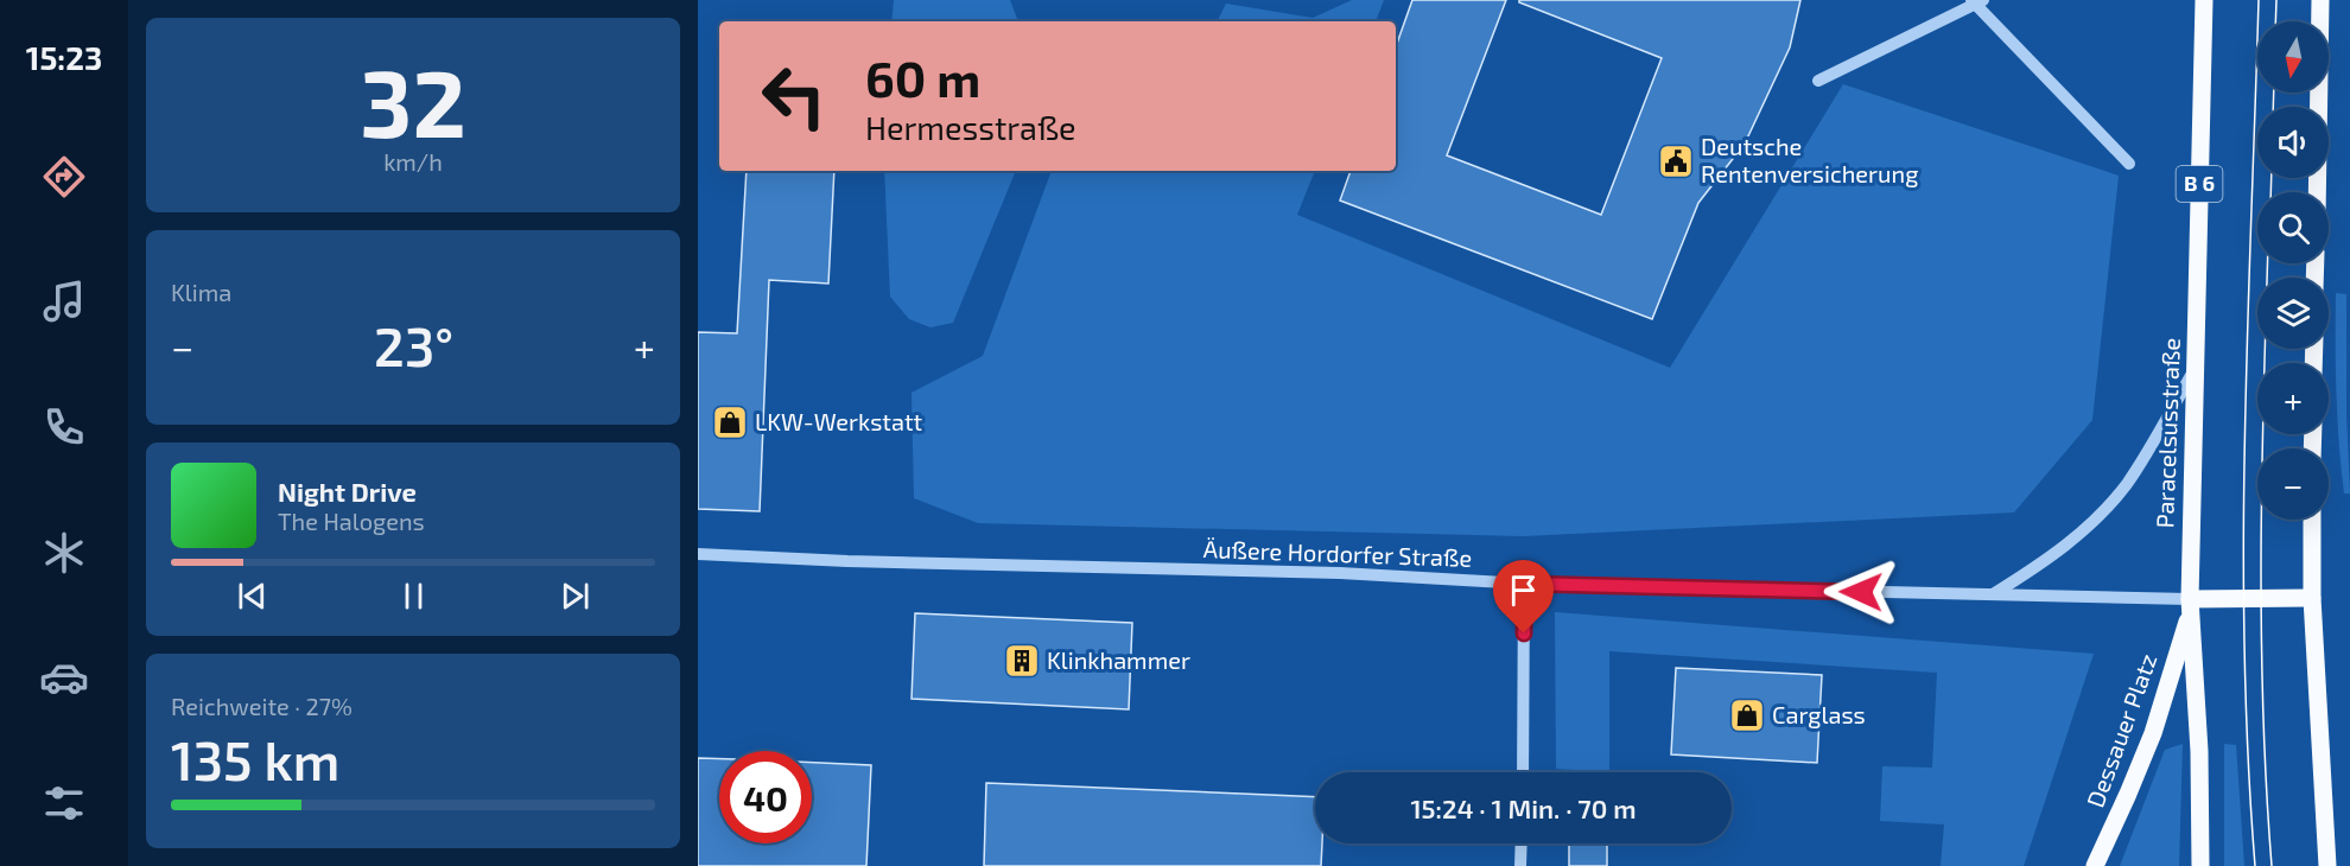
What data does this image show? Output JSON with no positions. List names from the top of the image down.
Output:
{
  "streets": {
    "main road": ["B 6", "Paracelsusstraße", "Dessauer Platz"],
    "street": ["Äußere Hordorfer Straße"]
  },
  "crossings": [
    ["Paracelsusstraße", "Äußere Hordorfer Straße"],
    ["Paracelsusstraße", "Dessauer Platz"],
    ["Äußere Hordorfer Straße", "Dessauer Platz"]
  ],
  "places": {
    "public building": ["Deutsche Rentenversicherung"],
    "shop": ["LKW-Werkstatt", "Carglass"],
    "building": ["Klinkhammer"]
  },
  "north": "bottom",
  "page": {
    "tabs": "15:23",
    "tile": [
      ["32", "km/h"],
      "Klima",
      ["Reichweite · 27%", "135 km"]
    ],
    "map_buttons": ["+", "−"],
    "turn": ["60 m", "Hermesstraße"],
    "heat": ["−", "23°", "+"],
    "song": ["Night Drive", "The Halogens"],
    "limit": "40",
    "trip": "15:24 · 1 Min. · 70 m"
  }
}
